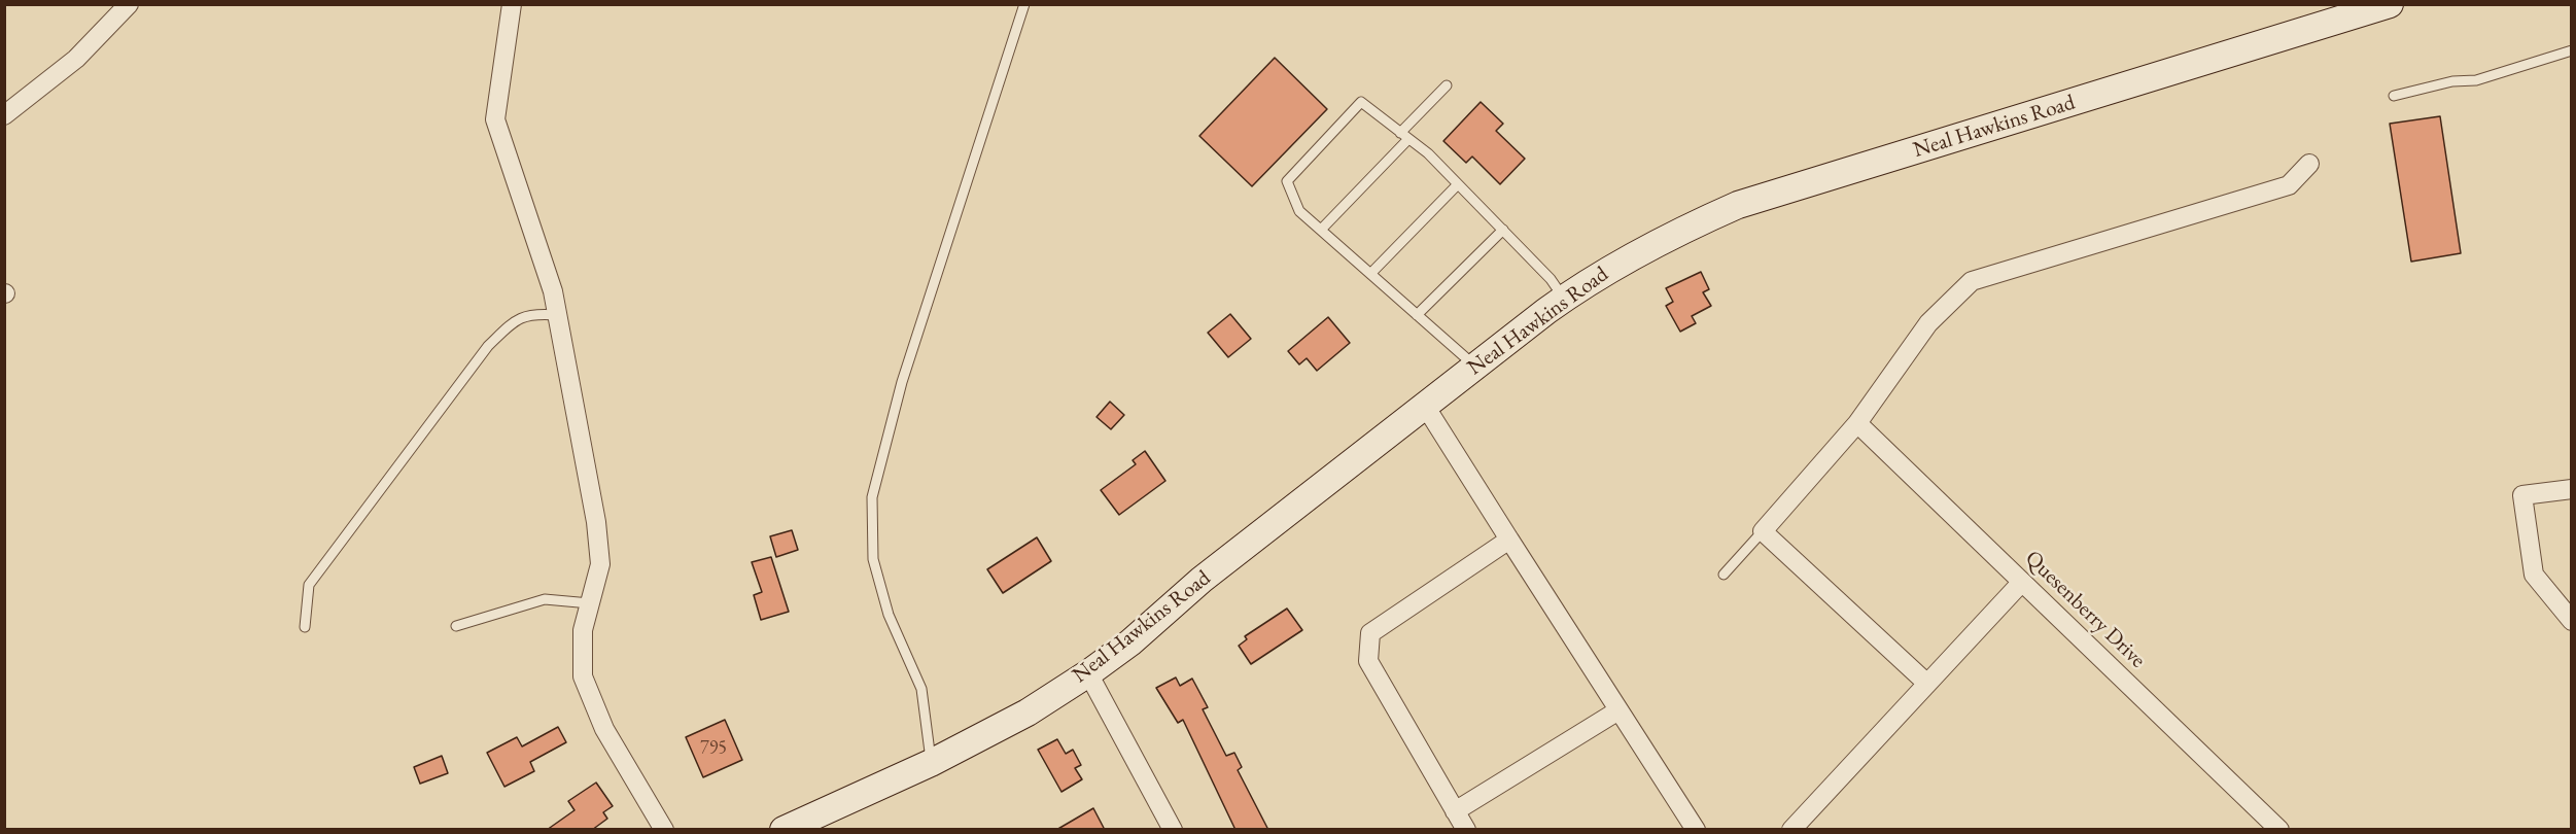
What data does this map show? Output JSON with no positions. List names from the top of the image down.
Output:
{
  "streets": {
    "street": ["Neal Hawkins Road", "Quesenberry Drive"]
  },
  "house_numbers": ["795"]
}
